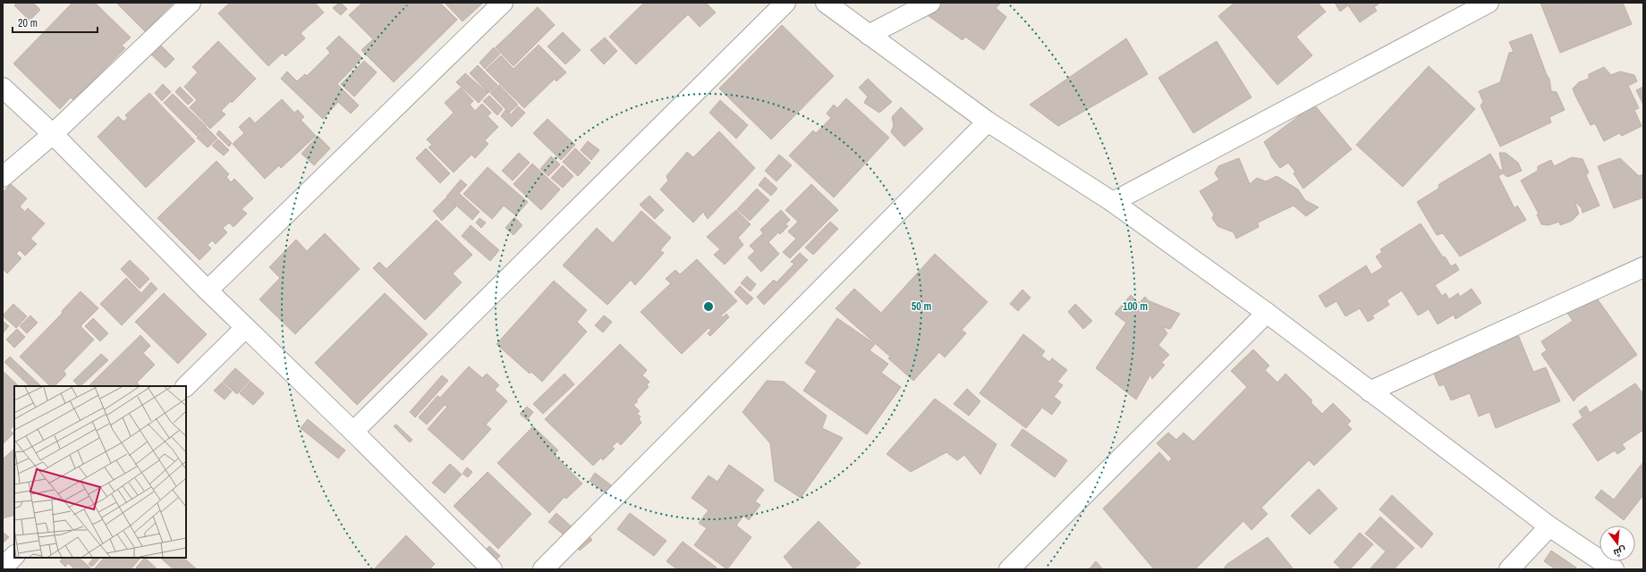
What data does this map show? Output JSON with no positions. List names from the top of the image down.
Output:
{
  "scale_bar": "20 m",
  "north": "bottom",
  "rings": ["50 m", "100 m"]
}
